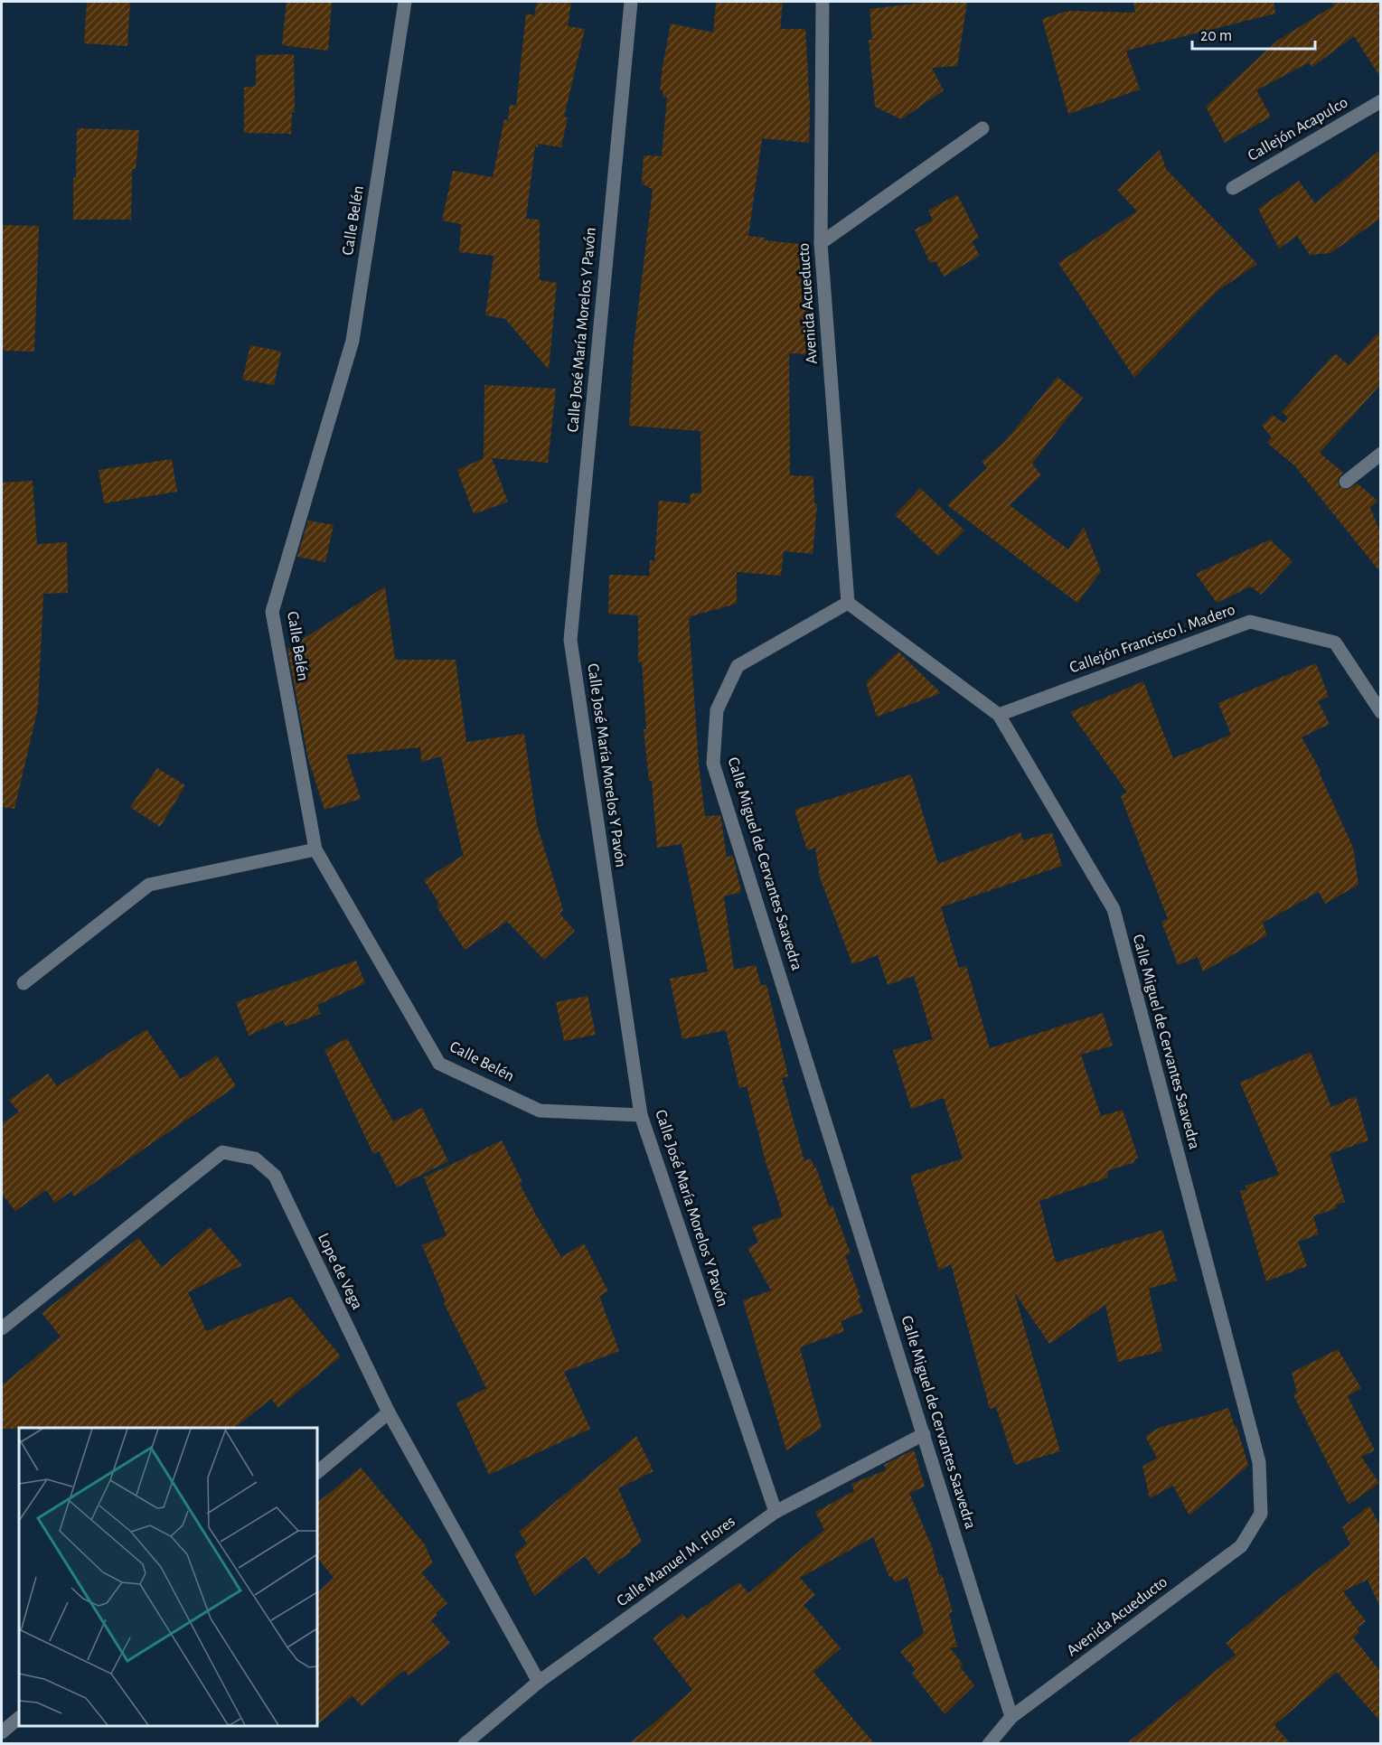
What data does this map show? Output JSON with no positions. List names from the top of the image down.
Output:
{
  "streets": {
    "street": [
      "Callejón Acapulco",
      "Calle Belén",
      "Avenida Acueducto",
      "Calle José María Morelos Y Pavón",
      "Callejón Francisco I. Madero",
      "Calle Miguel de Cervantes Saavedra",
      "Lope de Vega",
      "Calle Manuel M. Flores"
    ]
  },
  "crossings": [
    ["Calle Belén", "Calle José María Morelos Y Pavón"],
    ["Avenida Acueducto", "Calle Miguel de Cervantes Saavedra"],
    ["Calle José María Morelos Y Pavón", "Calle Manuel M. Flores"],
    ["Callejón Francisco I. Madero", "Calle Miguel de Cervantes Saavedra"],
    ["Calle Miguel de Cervantes Saavedra", "Calle Manuel M. Flores"],
    ["Lope de Vega", "Calle Manuel M. Flores"]
  ],
  "scale_bar": "20 m"
}
